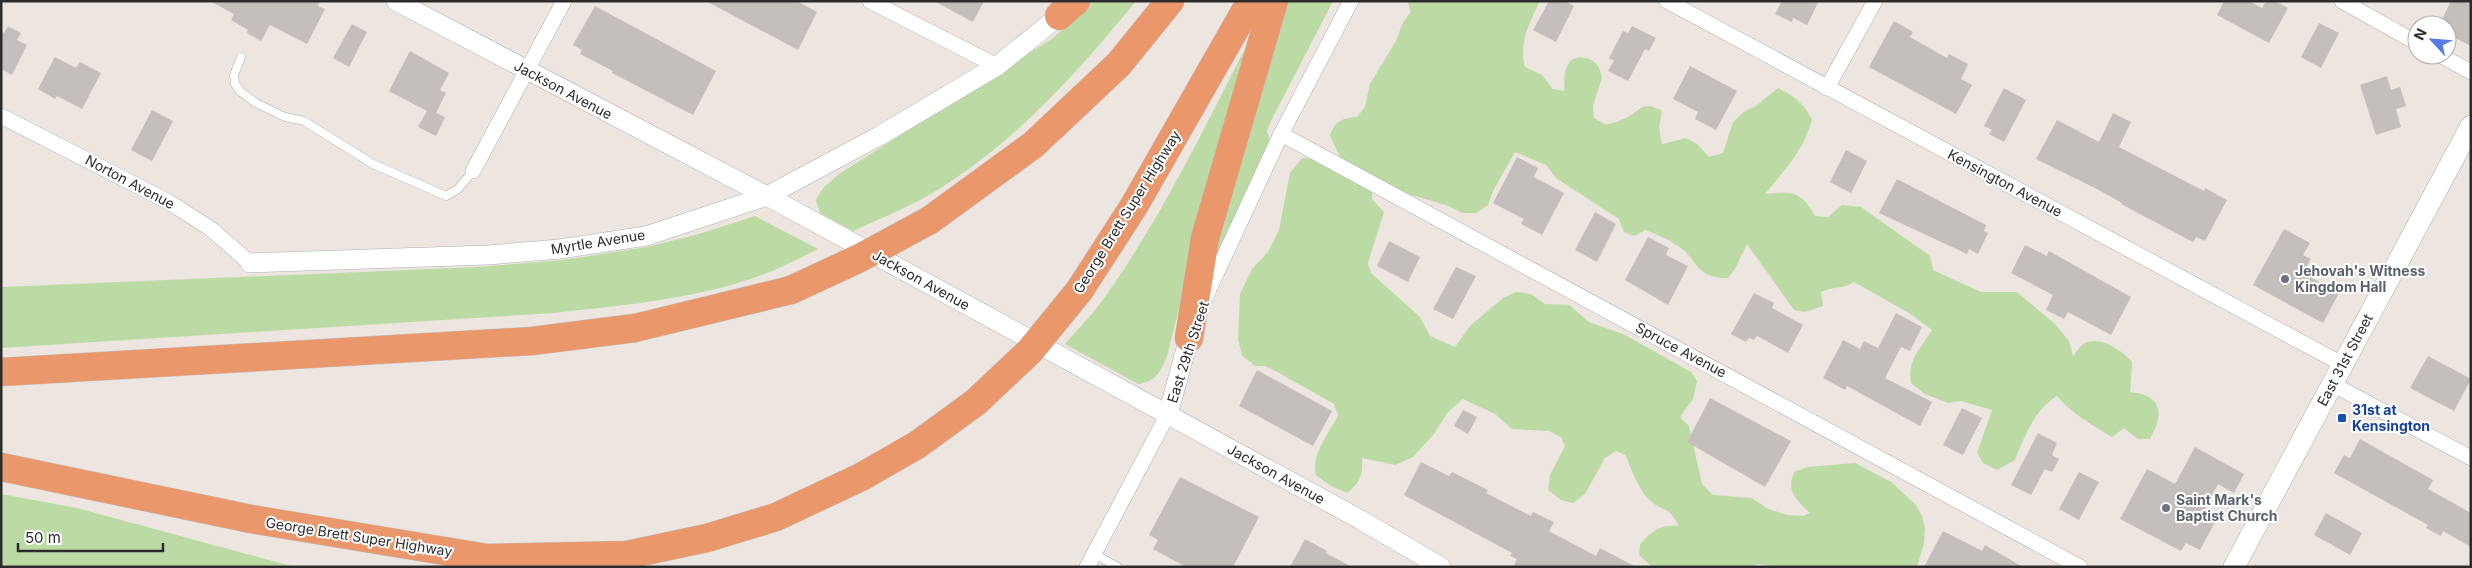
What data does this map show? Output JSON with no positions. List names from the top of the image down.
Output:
{
  "streets": {
    "highway": ["George Brett Super Highway"],
    "main road": ["East 31st Street"],
    "street": [
      "Jackson Avenue",
      "Norton Avenue",
      "Kensington Avenue",
      "Myrtle Avenue",
      "Spruce Avenue",
      "East 29th Street"
    ]
  },
  "crossings": [
    ["Jackson Avenue", "Myrtle Avenue"],
    ["Jackson Avenue", "East 29th Street"],
    ["Norton Avenue", "Myrtle Avenue"],
    ["Kensington Avenue", "East 31st Street"],
    ["Spruce Avenue", "East 29th Street"]
  ],
  "places": {
    "other": ["Jehovah's Witness Kingdom Hall", "Saint Mark's Baptist Church"],
    "transit": ["31st at Kensington"]
  },
  "scale_bar": "50 m",
  "north": "top left"
}
